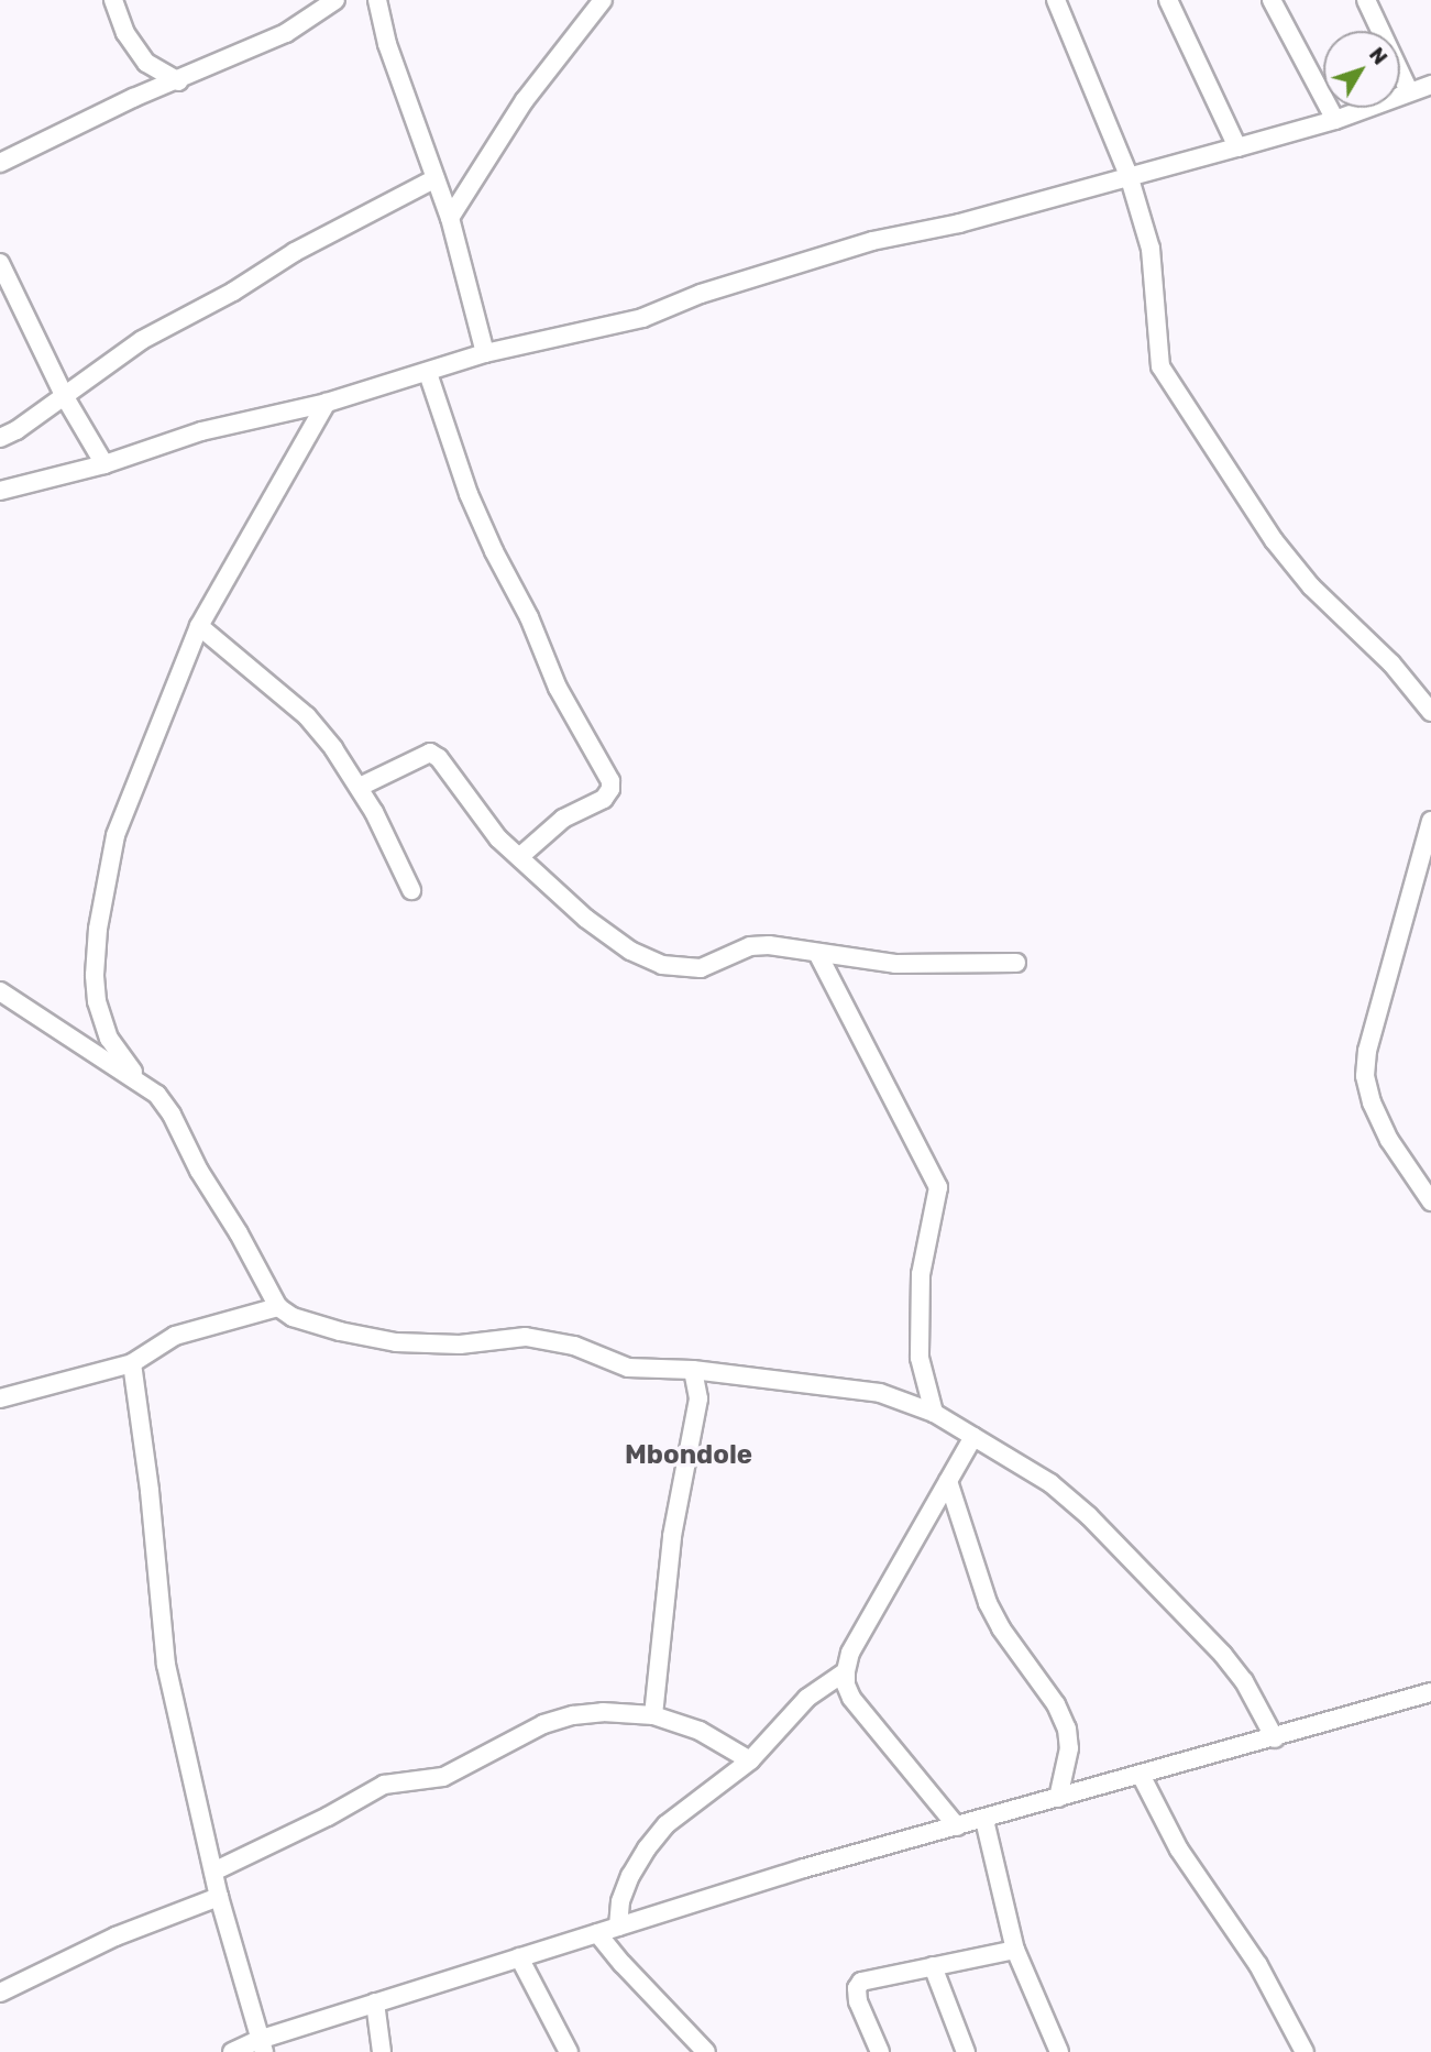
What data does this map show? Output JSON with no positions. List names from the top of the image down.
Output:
{
  "districts": ["Mbondole"],
  "north": "top right"
}
